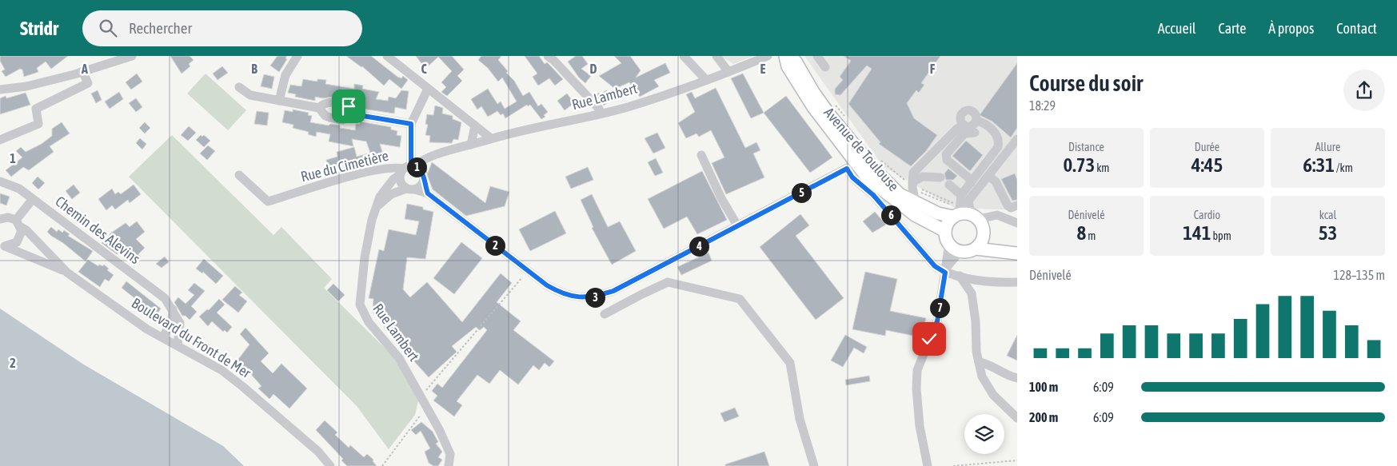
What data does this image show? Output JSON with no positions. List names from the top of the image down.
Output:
{
  "streets": {
    "main road": ["Avenue de Toulouse"],
    "street": [
      "Rue Lambert",
      "Rue du Cimetière",
      "Chemin des Alevins",
      "Boulevard du Front de Mer"
    ]
  },
  "crossings": [
    ["Rue Lambert", "Rue du Cimetière"],
    ["Chemin des Alevins", "Boulevard du Front de Mer"]
  ],
  "page": {
    "header": "Stridr",
    "search": "Rechercher",
    "nav": [
      "Accueil",
      "Carte",
      "À propos",
      "Contact"
    ],
    "heading": ["Course du soir", "18:29"],
    "stats": [
      ["Distance", "0.73 km"],
      ["Durée", "4:45"],
      ["Allure", "6:31 /km"],
      ["Dénivelé", "8 m"],
      ["Cardio", "141 bpm"],
      ["kcal", "53"]
    ],
    "pins": [
      "1",
      "5",
      "6",
      "2",
      "4",
      "3",
      "7"
    ],
    "chart": ["Dénivelé", "128–135 m"],
    "list": [
      {
        "name": "100 m",
        "note": "6:09"
      },
      {
        "name": "200 m",
        "note": "6:09"
      }
    ]
  },
  "grid": {
    "columns": [
      "A",
      "B",
      "C",
      "D",
      "E",
      "F"
    ],
    "rows": ["1", "2"]
  }
}
